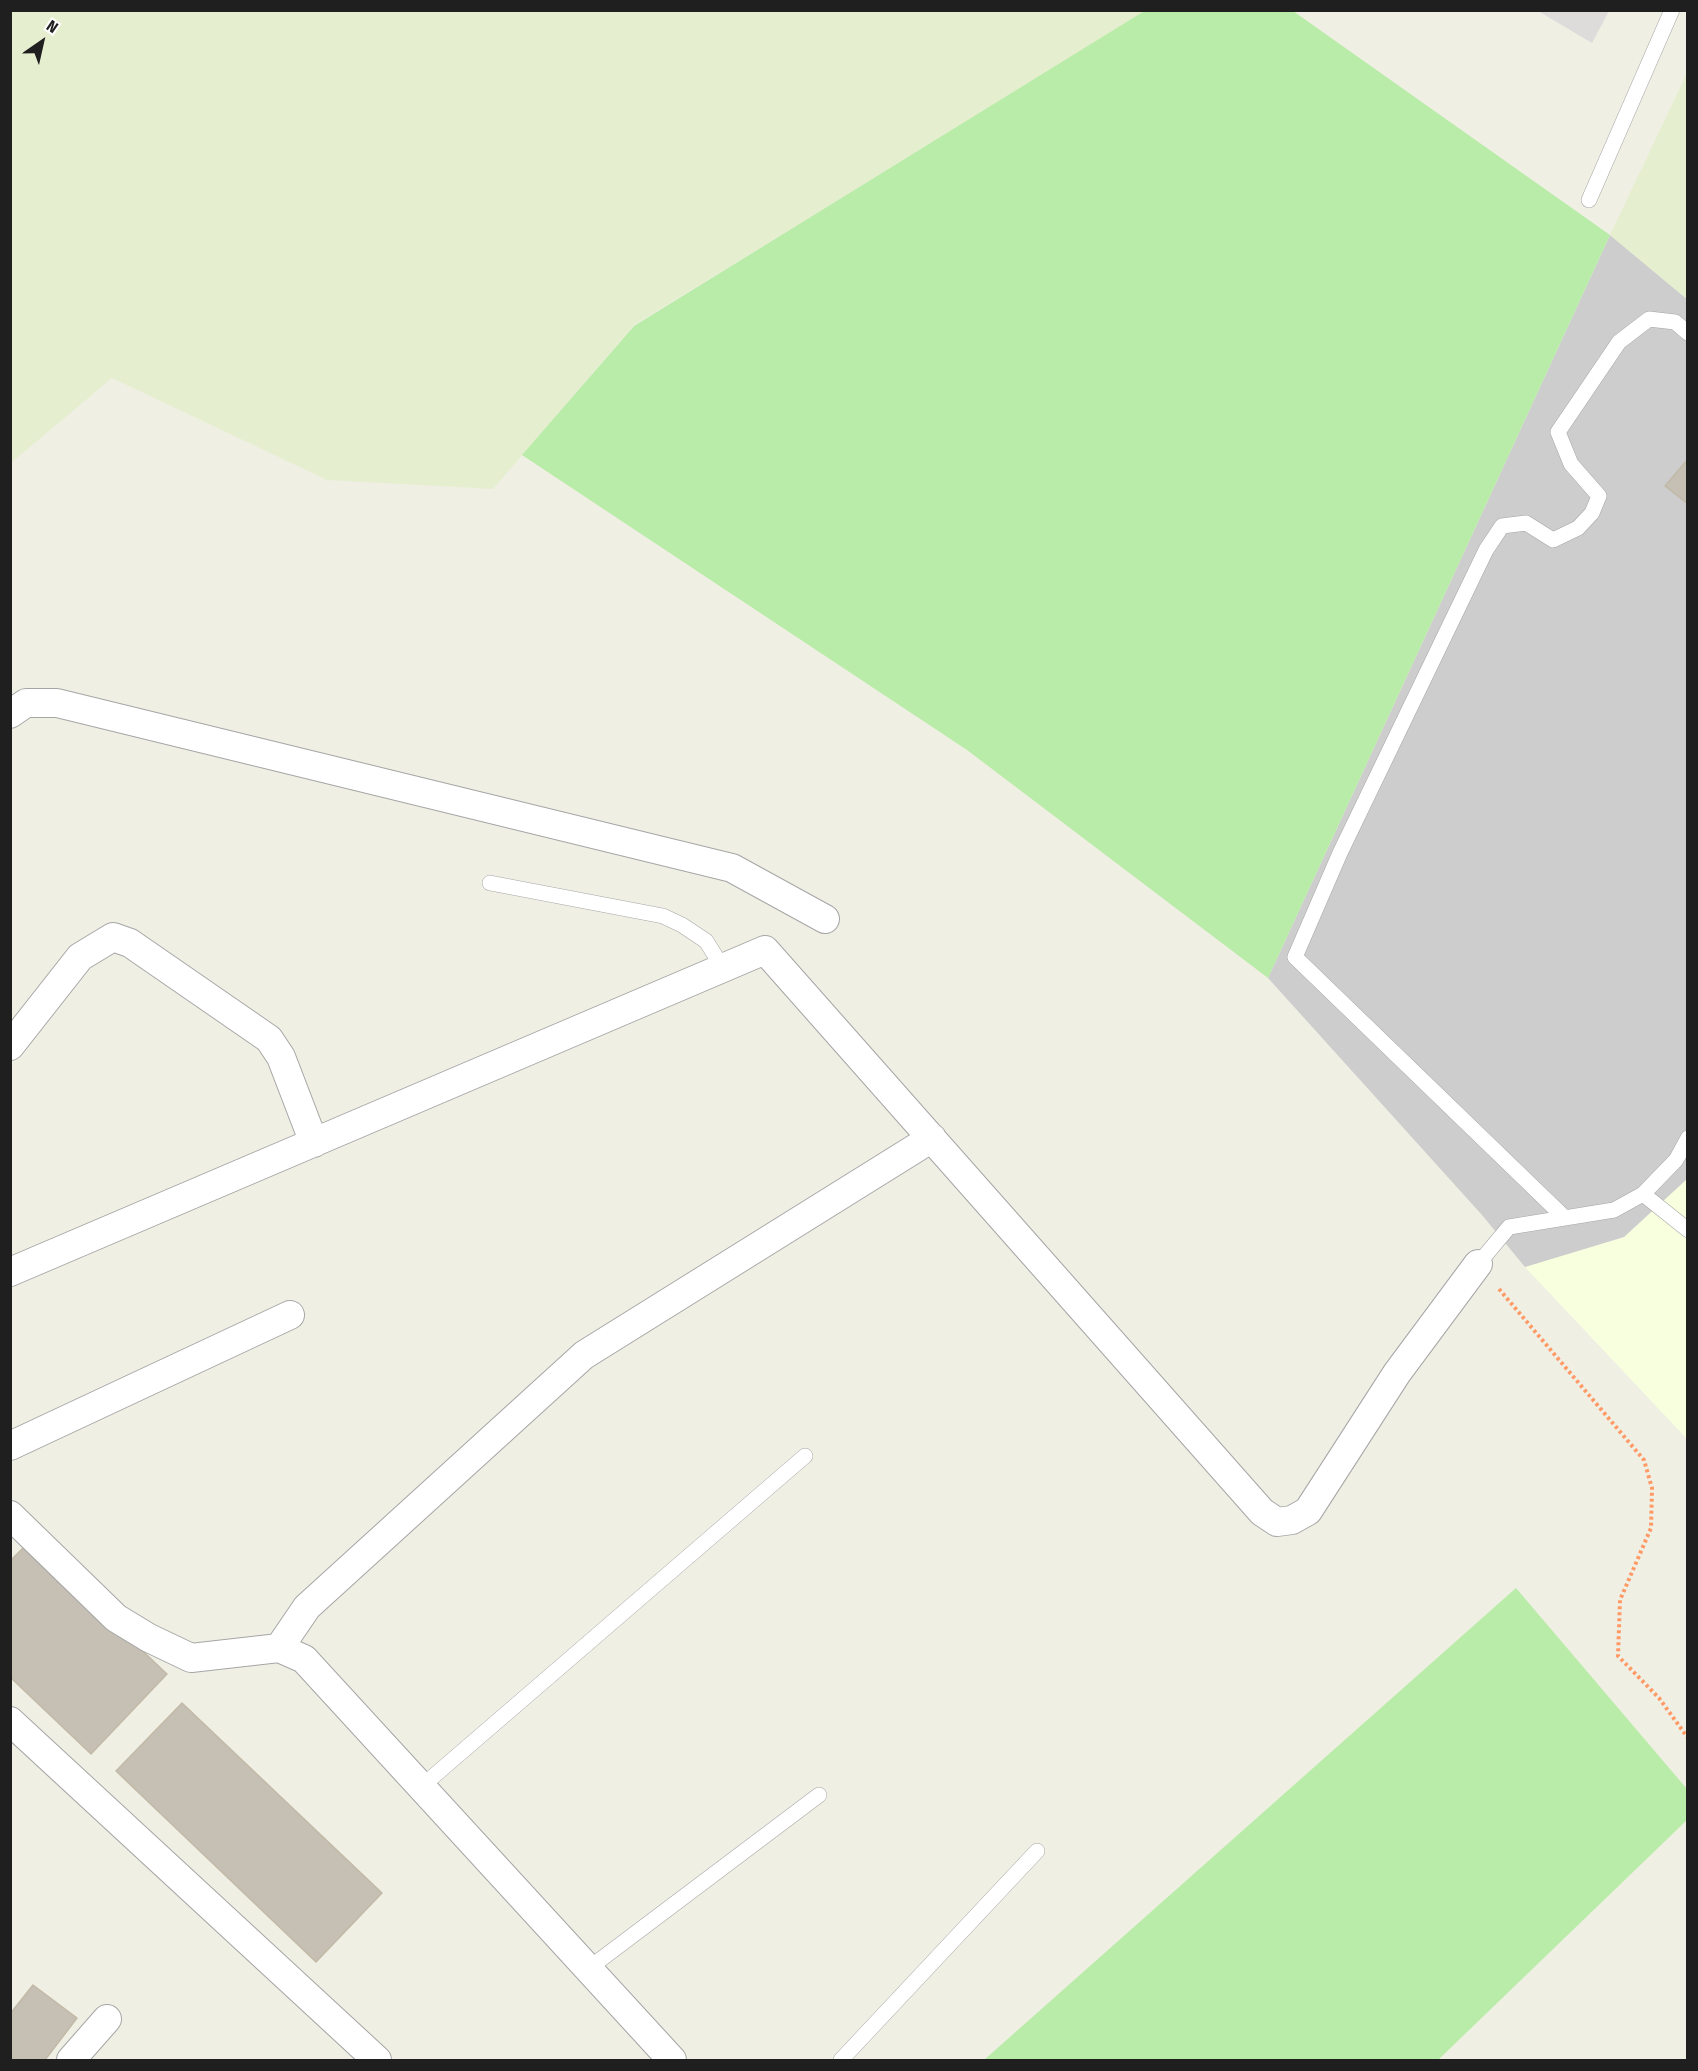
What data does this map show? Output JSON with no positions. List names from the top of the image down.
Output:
{
  "north": "top right"
}
